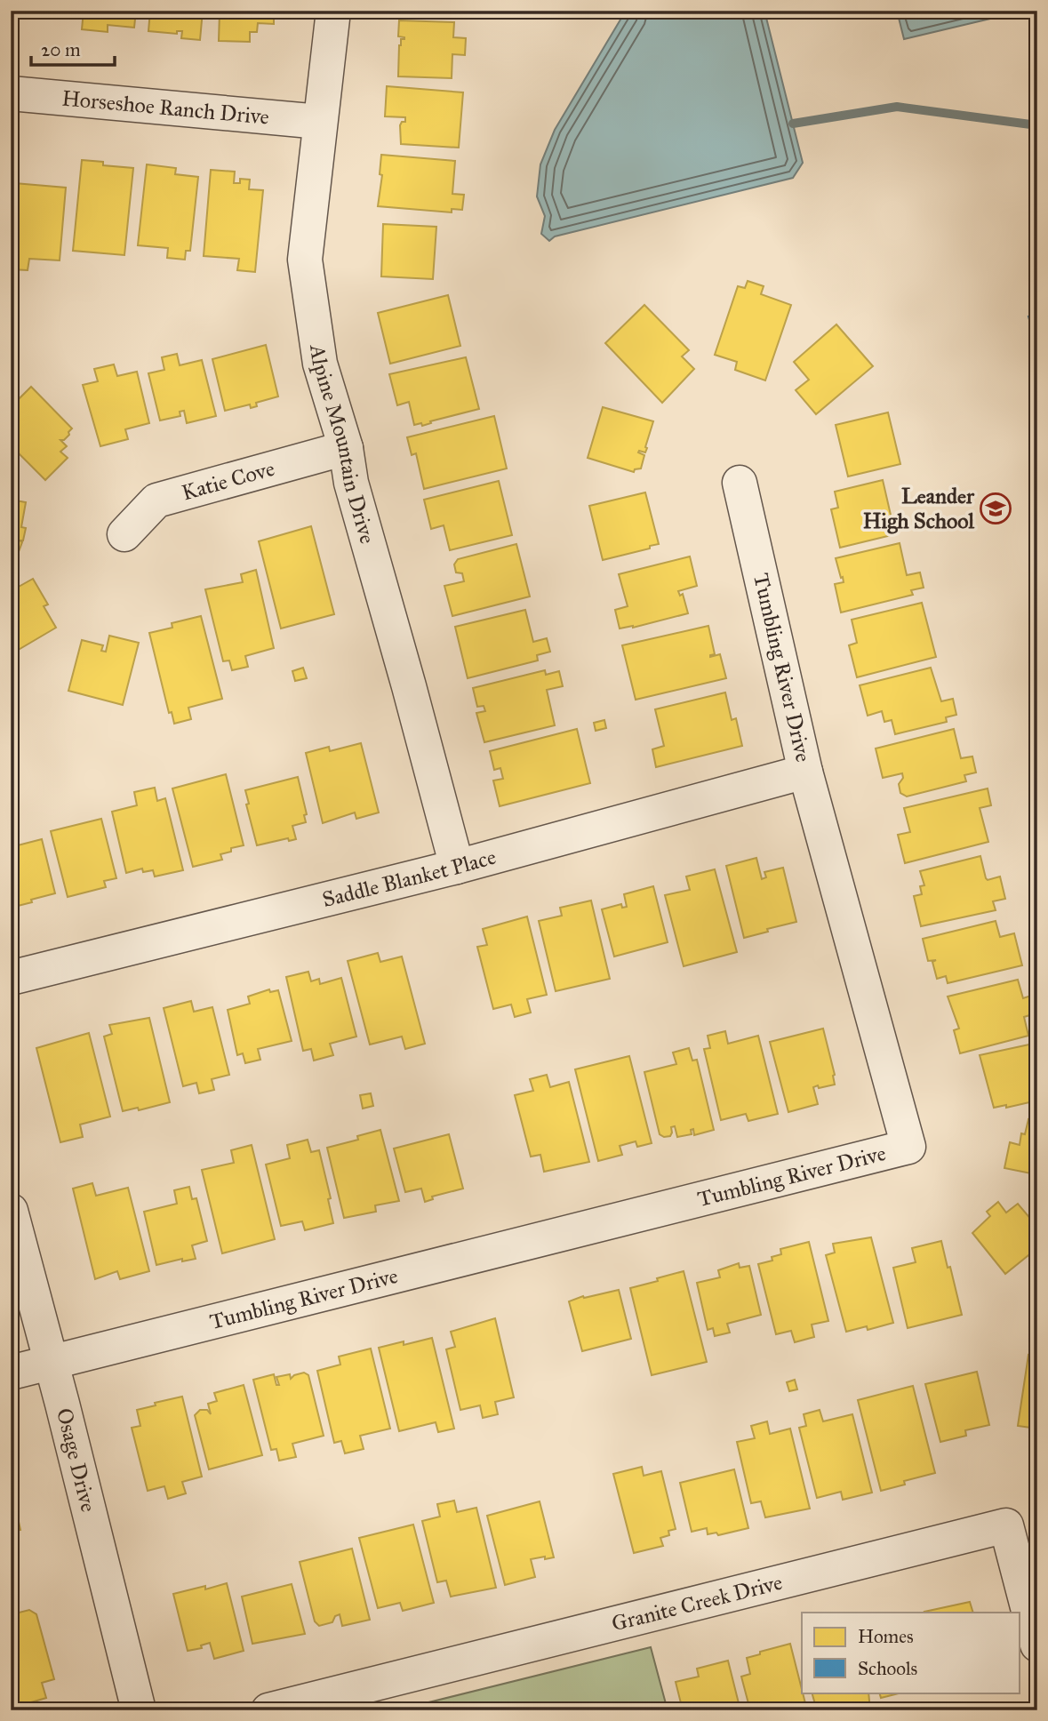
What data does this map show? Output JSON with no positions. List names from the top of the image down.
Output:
{
  "streets": {
    "street": [
      "Horseshoe Ranch Drive",
      "Alpine Mountain Drive",
      "Katie Cove",
      "Tumbling River Drive",
      "Saddle Blanket Place",
      "Osage Drive",
      "Granite Creek Drive"
    ]
  },
  "crossings": [
    ["Horseshoe Ranch Drive", "Alpine Mountain Drive"],
    ["Alpine Mountain Drive", "Katie Cove"],
    ["Alpine Mountain Drive", "Saddle Blanket Place"],
    ["Tumbling River Drive", "Saddle Blanket Place"],
    ["Tumbling River Drive", "Osage Drive"]
  ],
  "places": {
    "school or university": ["Leander High School"]
  },
  "legend": ["Homes", "Schools"],
  "scale_bar": "20 m"
}
